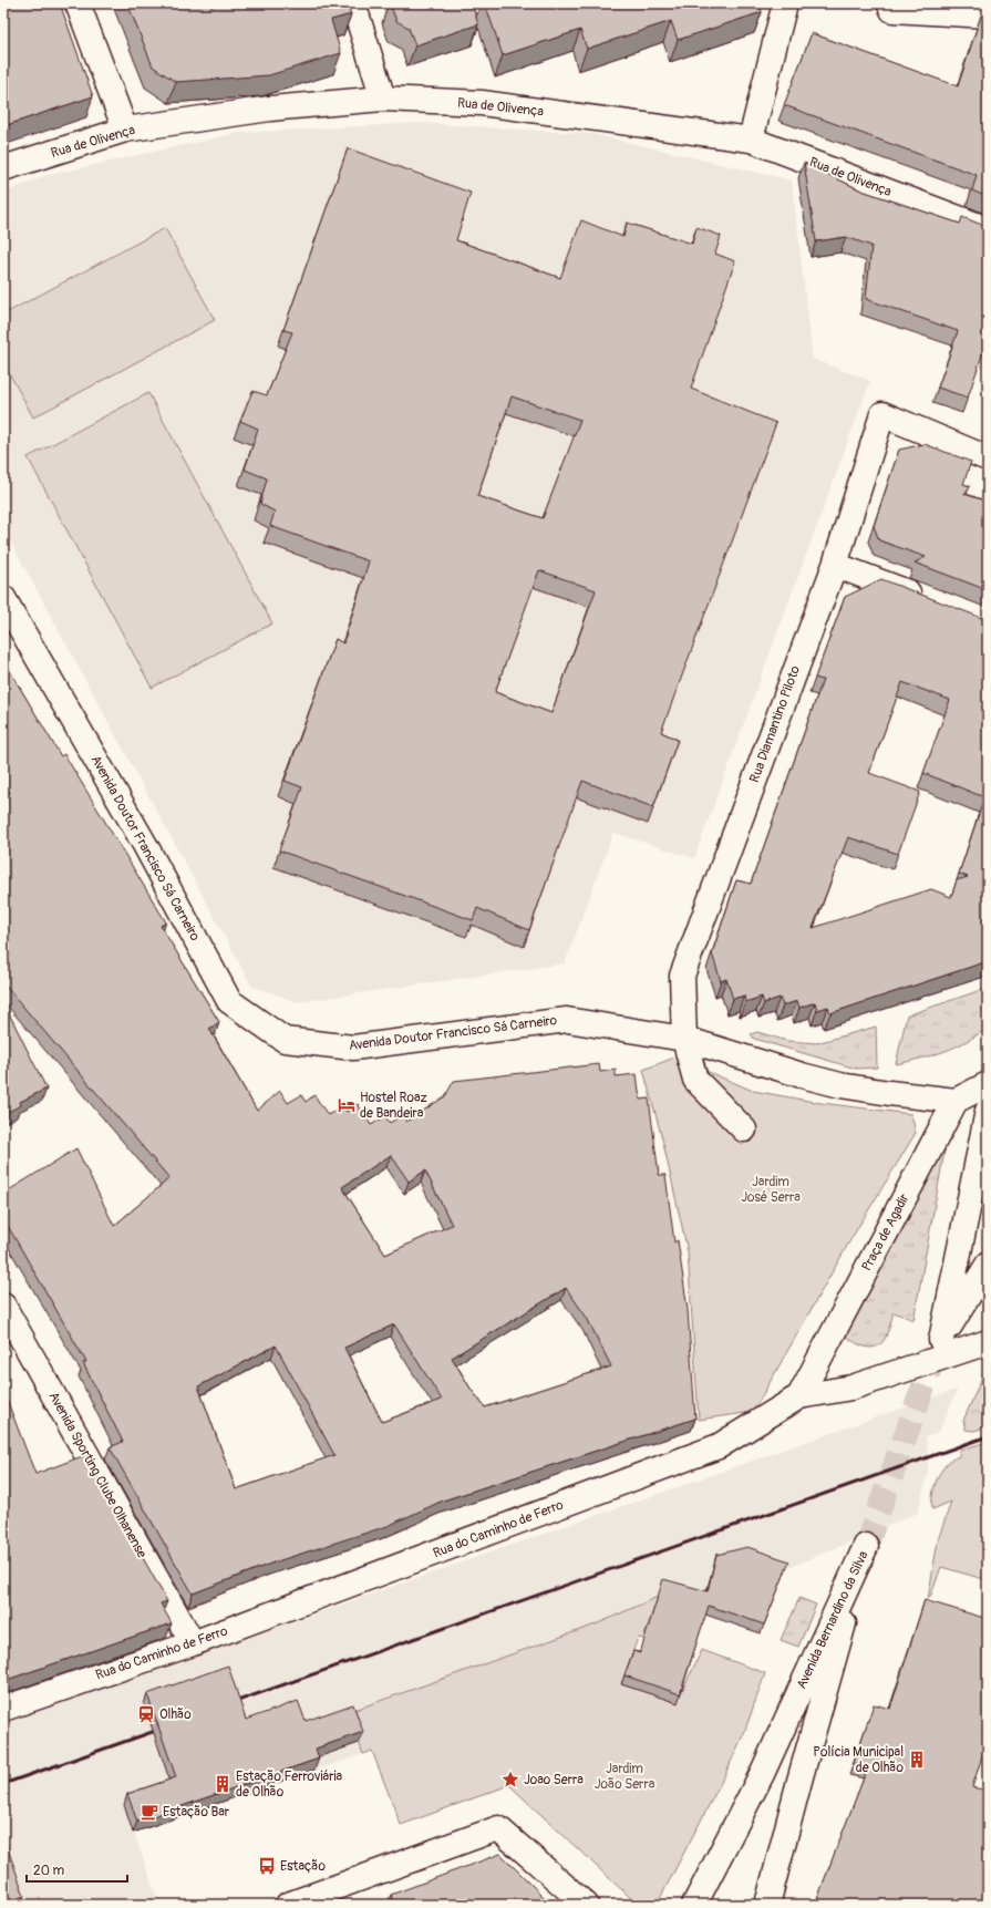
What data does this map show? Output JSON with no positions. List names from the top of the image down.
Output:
{
  "streets": {
    "street": [
      "Rua de Olivença",
      "Rua Diamantino Piloto",
      "Avenida Doutor Francisco Sá Carneiro",
      "Praça de Agadir",
      "Avenida Sporting Clube Olhanense",
      "Rua do Caminho de Ferro",
      "Avenida Bernardino da Silva"
    ]
  },
  "crossings": [
    ["Rua Diamantino Piloto", "Avenida Doutor Francisco Sá Carneiro"],
    ["Avenida Doutor Francisco Sá Carneiro", "Praça de Agadir"],
    ["Praça de Agadir", "Rua do Caminho de Ferro"],
    ["Avenida Sporting Clube Olhanense", "Rua do Caminho de Ferro"]
  ],
  "parks": ["Jardim José Serra", "Jardim João Serra"],
  "places": {
    "hotel": ["Hostel Roaz de Bandeira"],
    "station": ["Olhão"],
    "building": ["Polícia Municipal de Olhão", "Estação Ferroviária de Olhão"],
    "place": ["Joao Serra"],
    "cafe": ["Estação Bar"],
    "bus stop": ["Estação"]
  },
  "scale_bar": "20 m"
}
